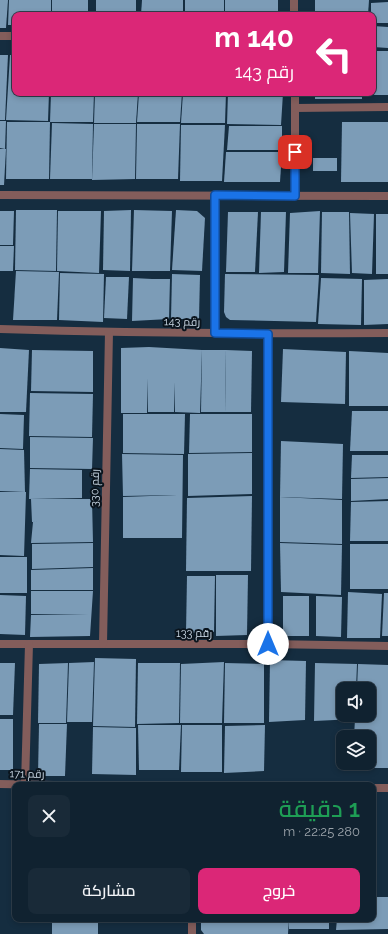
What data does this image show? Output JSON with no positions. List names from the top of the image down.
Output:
{
  "streets": {
    "street": [
      "رقم 143",
      "رقم 330",
      "رقم 133",
      "رقم 171"
    ]
  },
  "crossings": [
    ["رقم 143", "رقم 330"],
    ["رقم 330", "رقم 133"]
  ],
  "page": {
    "turn": ["140 m", "رقم 143"],
    "heading": ["1 دقيقة", "280 m · 22:25"],
    "buttons": ["خروج", "مشاركة"]
  }
}
